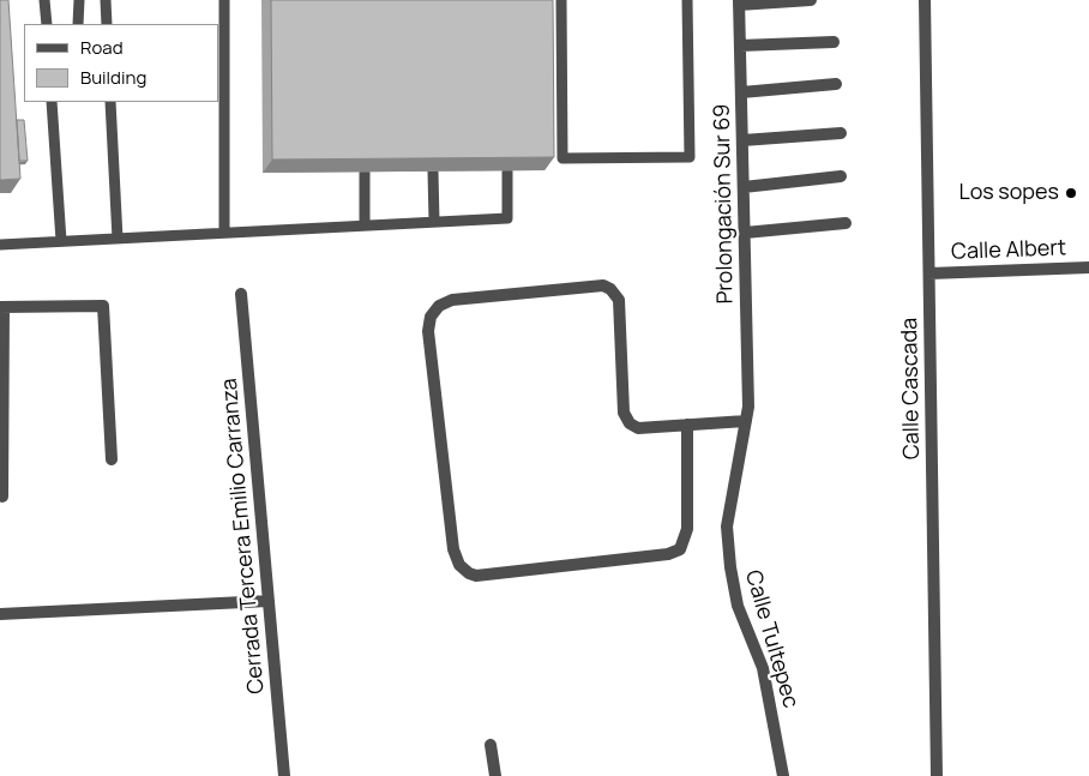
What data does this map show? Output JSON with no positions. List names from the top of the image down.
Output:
{
  "streets": {
    "street": [
      "Prolongación Sur 69",
      "Calle Albert",
      "Calle Cascada",
      "Cerrada Tercera Emilio Carranza",
      "Calle Tultepec"
    ]
  },
  "crossings": [
    ["Prolongación Sur 69", "Calle Tultepec"],
    ["Calle Albert", "Calle Cascada"]
  ],
  "places": ["Los sopes"],
  "legend": ["Road", "Building"]
}
